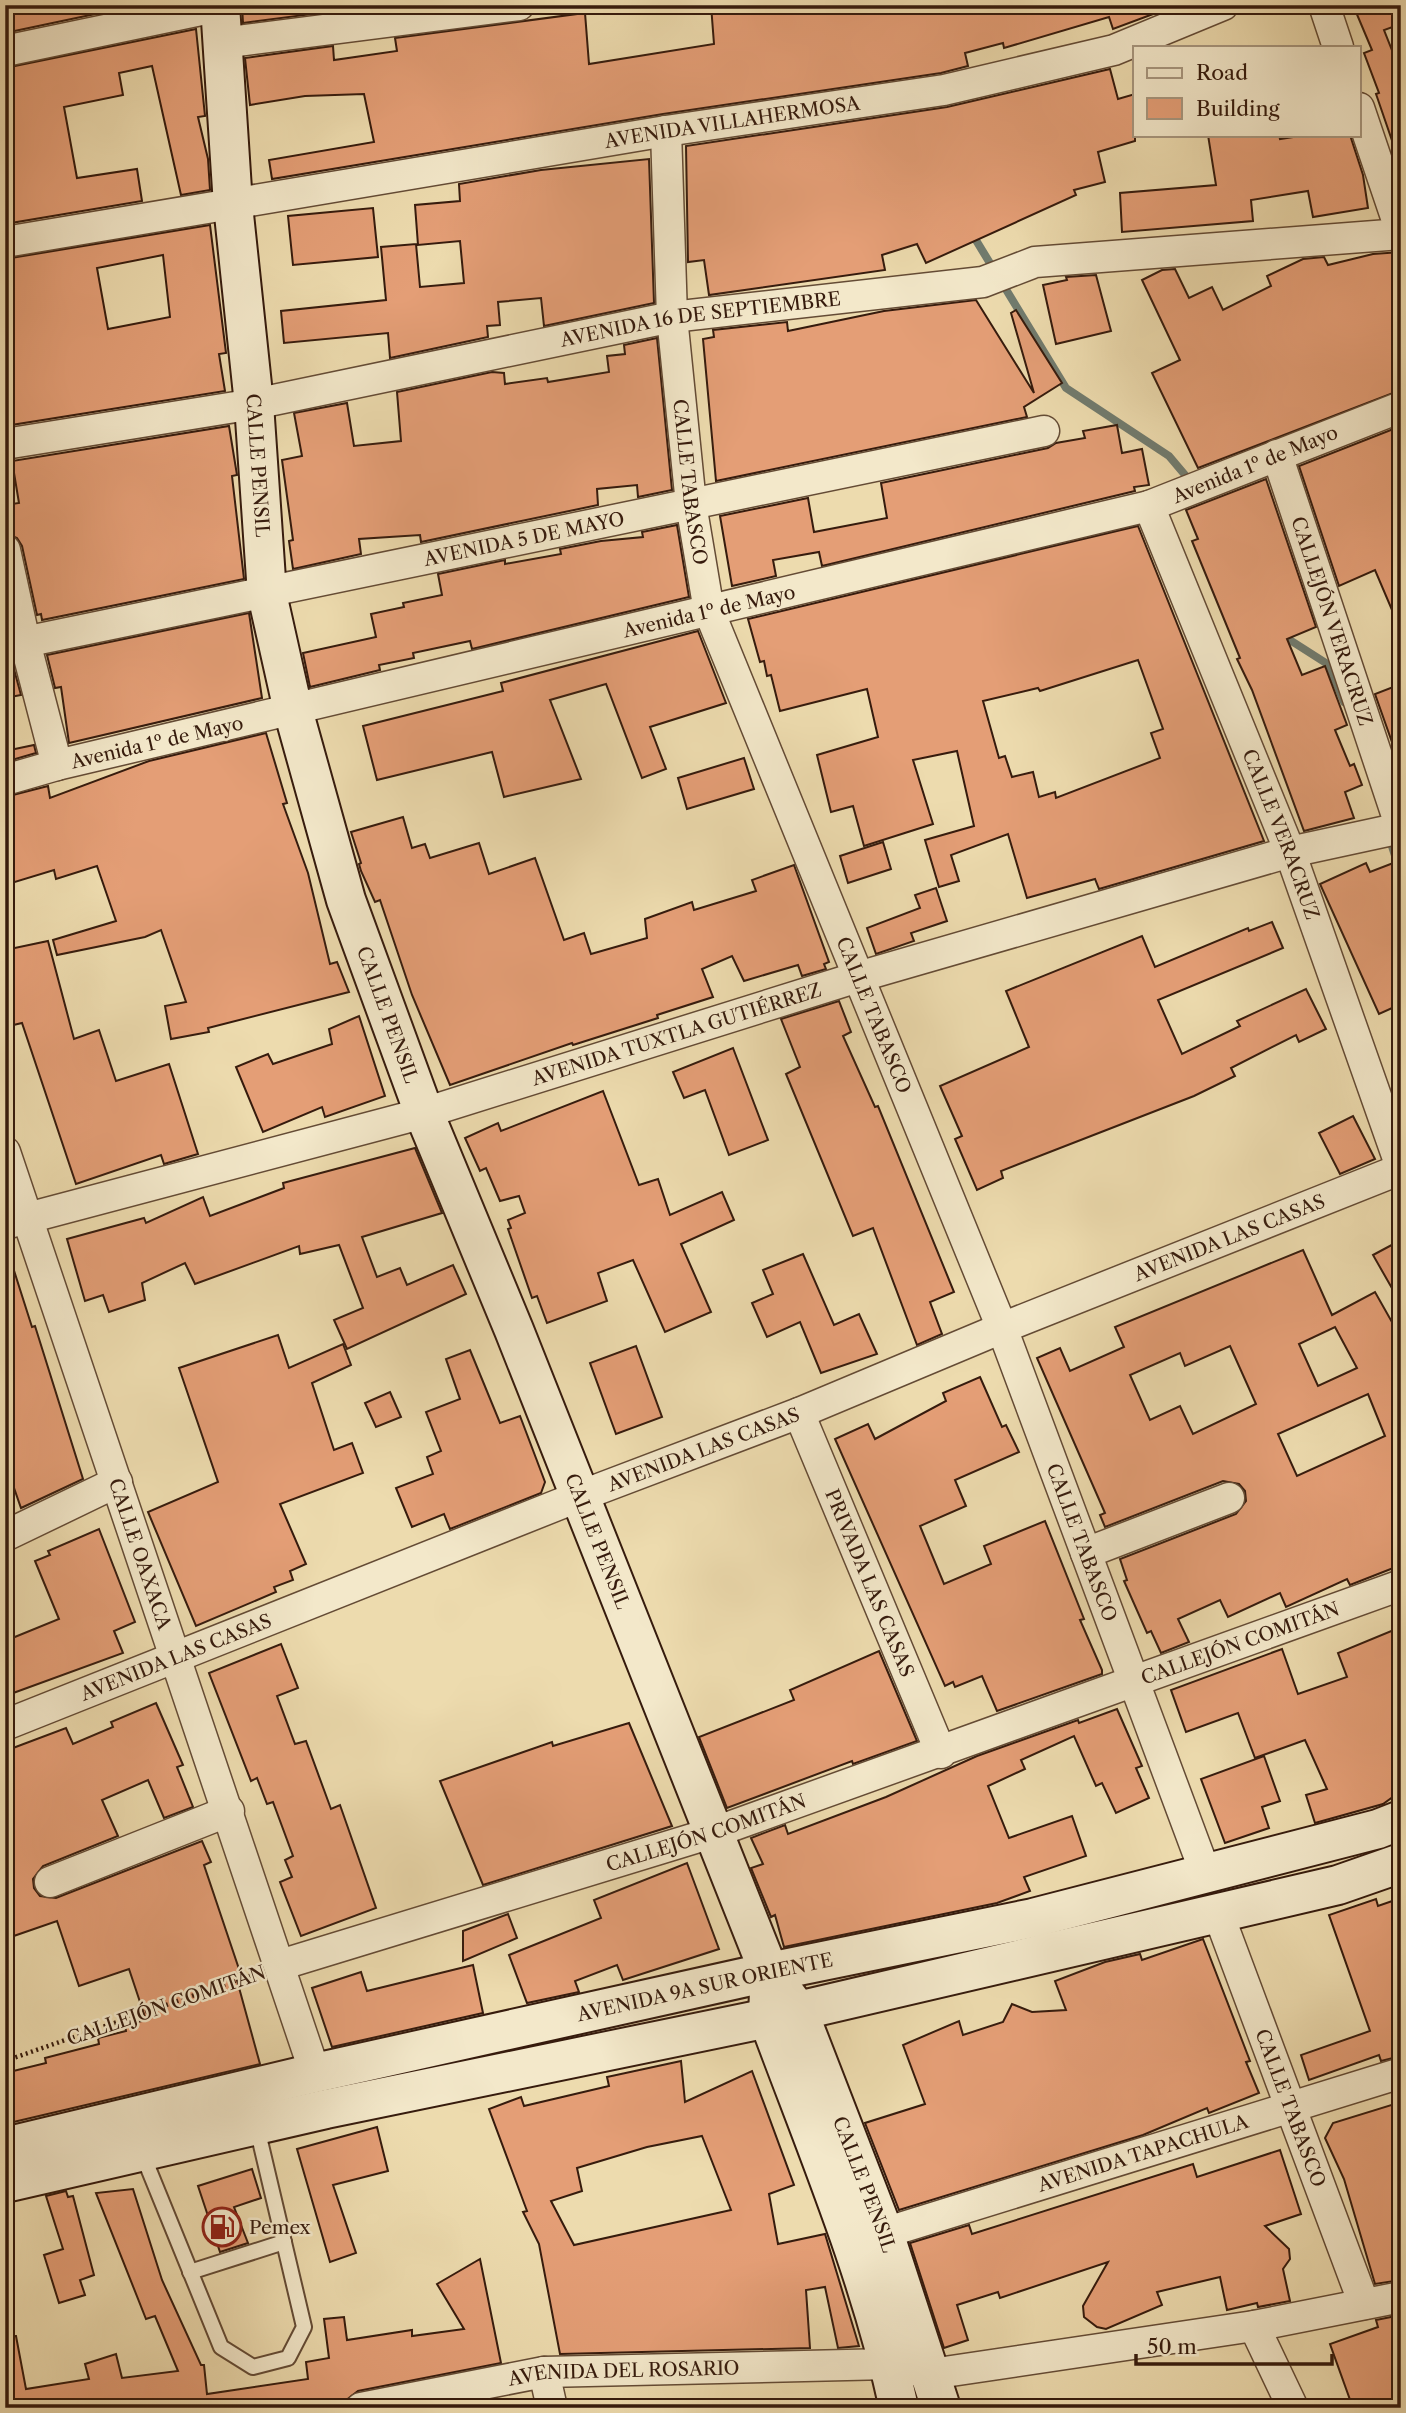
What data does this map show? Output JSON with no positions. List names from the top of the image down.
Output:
{
  "streets": {
    "main road": ["CALLE PENSIL", "AVENIDA 9A SUR ORIENTE"],
    "street": [
      "AVENIDA VILLAHERMOSA",
      "AVENIDA 16 DE SEPTIEMBRE",
      "Avenida 1º de Mayo",
      "CALLE TABASCO",
      "AVENIDA 5 DE MAYO",
      "CALLEJÓN VERACRUZ",
      "CALLE VERACRUZ",
      "AVENIDA TUXTLA GUTIÉRREZ",
      "AVENIDA LAS CASAS",
      "CALLE OAXACA",
      "PRIVADA LAS CASAS",
      "CALLEJÓN COMITÁN",
      "AVENIDA TAPACHULA",
      "AVENIDA DEL ROSARIO"
    ]
  },
  "crossings": [
    ["AVENIDA VILLAHERMOSA", "CALLE PENSIL"],
    ["AVENIDA VILLAHERMOSA", "CALLE TABASCO"],
    ["AVENIDA 16 DE SEPTIEMBRE", "CALLE PENSIL"],
    ["AVENIDA 16 DE SEPTIEMBRE", "CALLE TABASCO"],
    ["Avenida 1º de Mayo", "CALLE PENSIL"],
    ["Avenida 1º de Mayo", "CALLE TABASCO"],
    ["Avenida 1º de Mayo", "CALLEJÓN VERACRUZ"],
    ["Avenida 1º de Mayo", "CALLE VERACRUZ"],
    ["CALLE PENSIL", "AVENIDA 5 DE MAYO"],
    ["CALLE PENSIL", "AVENIDA TUXTLA GUTIÉRREZ"],
    ["CALLE PENSIL", "AVENIDA LAS CASAS"],
    ["CALLE PENSIL", "CALLEJÓN COMITÁN"],
    ["CALLE PENSIL", "AVENIDA 9A SUR ORIENTE"],
    ["CALLE PENSIL", "AVENIDA TAPACHULA"],
    ["CALLE PENSIL", "AVENIDA DEL ROSARIO"],
    ["CALLE TABASCO", "AVENIDA 5 DE MAYO"],
    ["CALLE TABASCO", "AVENIDA TUXTLA GUTIÉRREZ"],
    ["CALLE TABASCO", "AVENIDA LAS CASAS"],
    ["CALLE TABASCO", "CALLEJÓN COMITÁN"],
    ["CALLE TABASCO", "AVENIDA 9A SUR ORIENTE"],
    ["CALLE TABASCO", "AVENIDA TAPACHULA"],
    ["CALLEJÓN VERACRUZ", "AVENIDA TUXTLA GUTIÉRREZ"],
    ["CALLE VERACRUZ", "AVENIDA TUXTLA GUTIÉRREZ"],
    ["CALLE VERACRUZ", "AVENIDA LAS CASAS"],
    ["AVENIDA TUXTLA GUTIÉRREZ", "CALLE OAXACA"],
    ["AVENIDA LAS CASAS", "CALLE OAXACA"],
    ["AVENIDA LAS CASAS", "PRIVADA LAS CASAS"],
    ["CALLE OAXACA", "CALLEJÓN COMITÁN"],
    ["CALLE OAXACA", "AVENIDA 9A SUR ORIENTE"],
    ["PRIVADA LAS CASAS", "CALLEJÓN COMITÁN"]
  ],
  "places": {
    "fuel station": ["Pemex"]
  },
  "legend": ["Road", "Building"],
  "scale_bar": "50 m"
}
